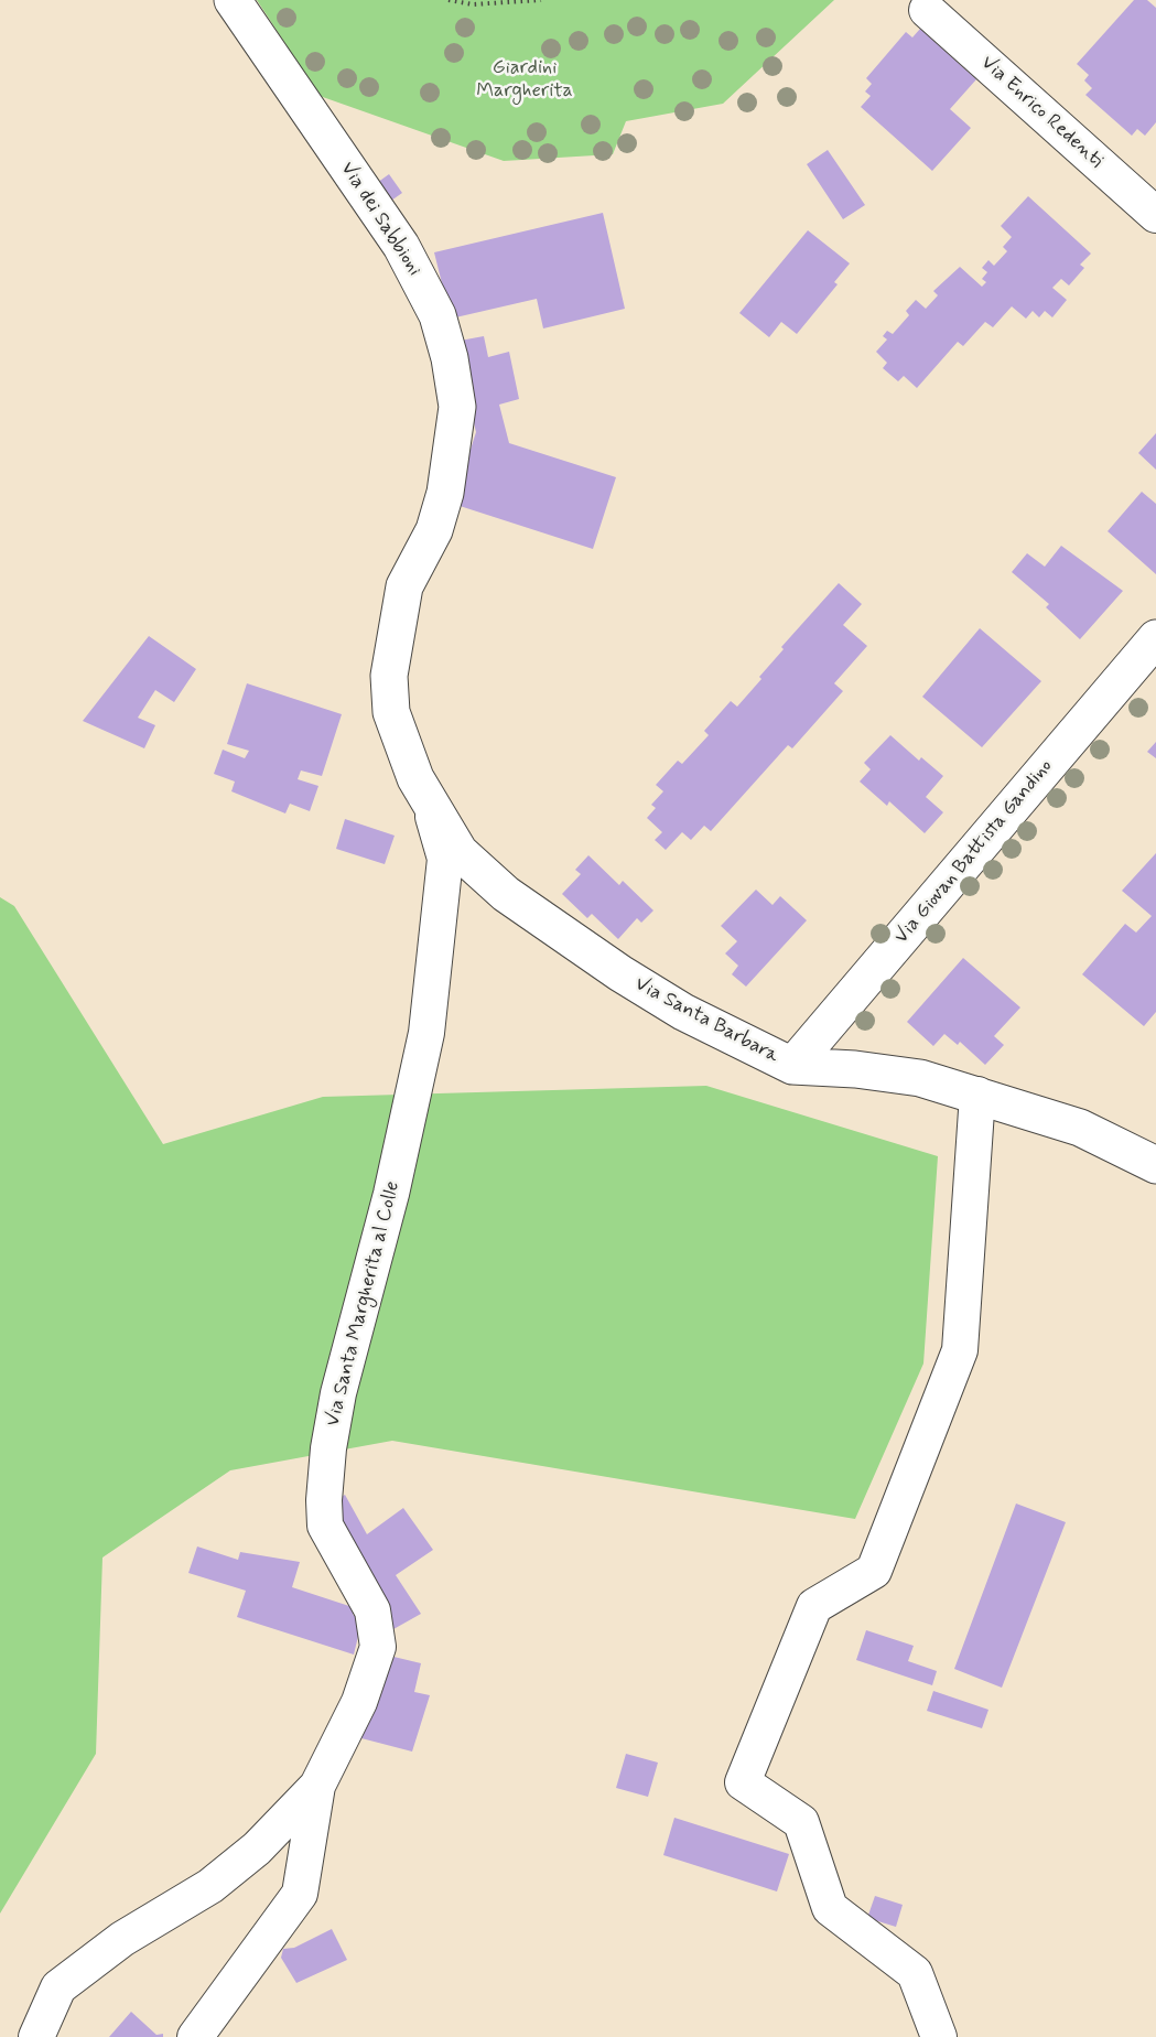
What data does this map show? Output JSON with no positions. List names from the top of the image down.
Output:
{
  "streets": {
    "street": [
      "Via Enrico Redenti",
      "Via dei Sabbioni",
      "Via Giovan Battista Gandino",
      "Via Santa Barbara",
      "Via Santa Margherita al Colle"
    ]
  },
  "crossings": [
    ["Via dei Sabbioni", "Via Santa Barbara"],
    ["Via dei Sabbioni", "Via Santa Margherita al Colle"],
    ["Via Giovan Battista Gandino", "Via Santa Barbara"],
    ["Via Santa Barbara", "Via Santa Margherita al Colle"]
  ],
  "parks": ["Giardini Margherita"]
}
